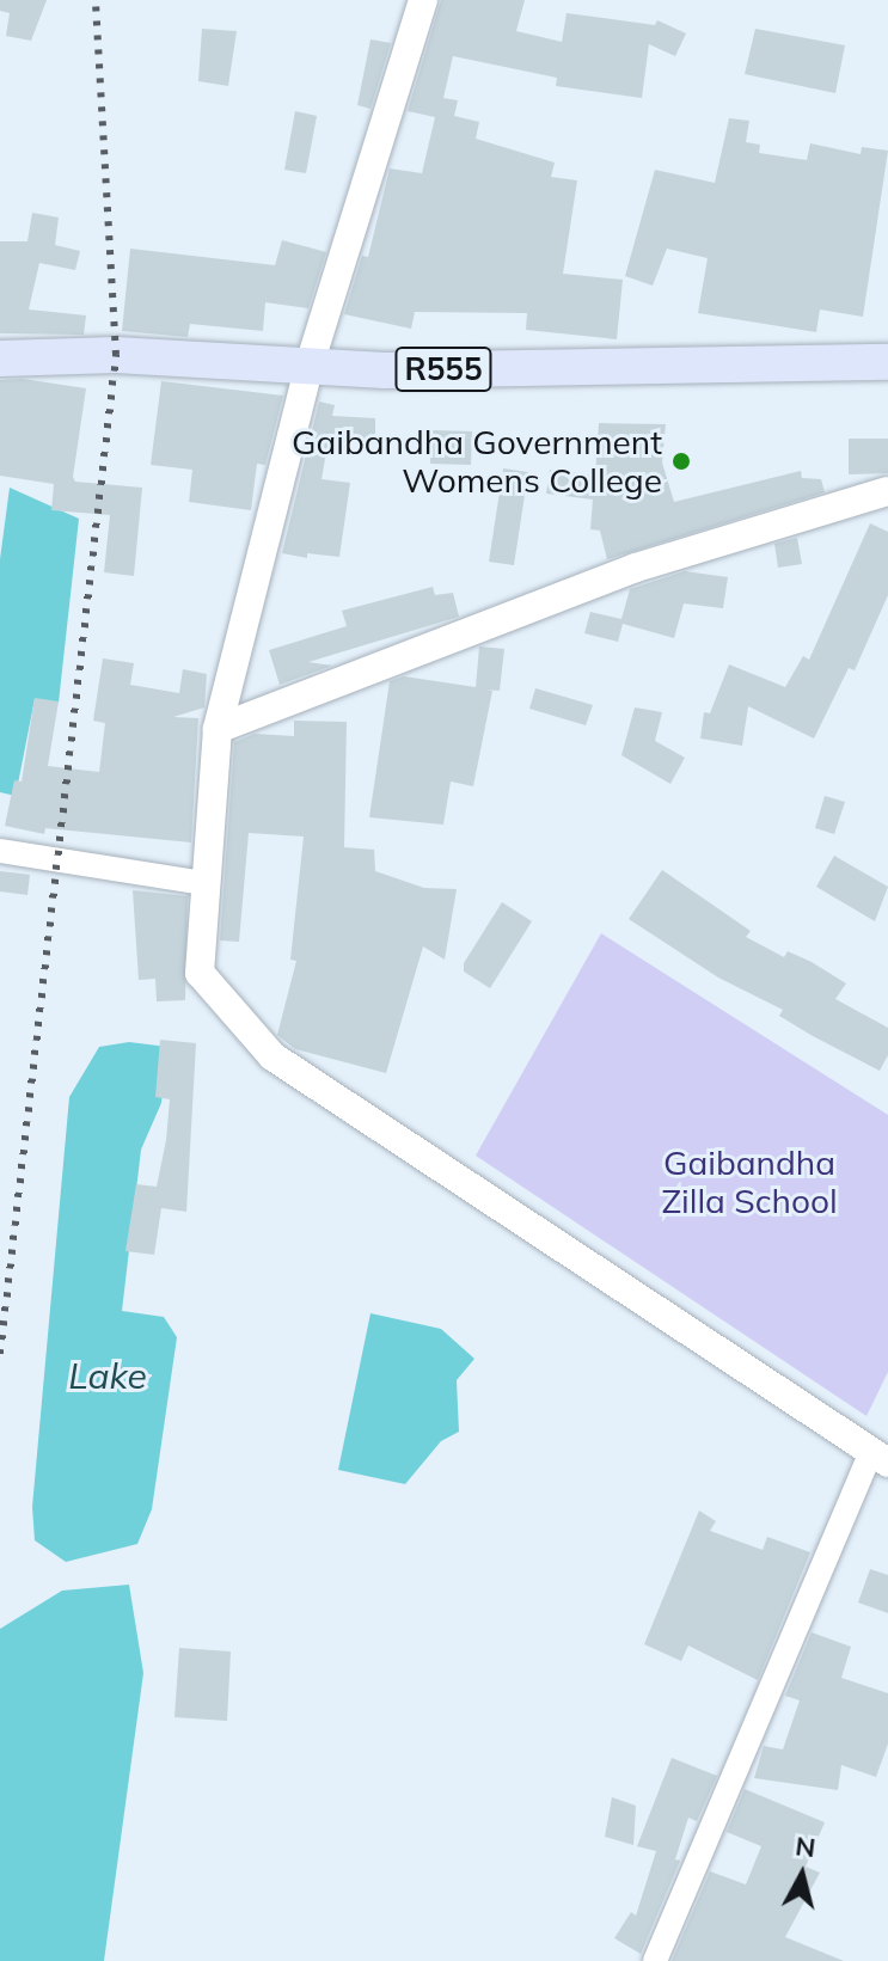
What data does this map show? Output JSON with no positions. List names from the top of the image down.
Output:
{
  "streets": {
    "main road": ["R555"]
  },
  "water": ["Lake"],
  "parks": ["Gaibandha Zilla School"],
  "places": ["Gaibandha Government Womens College"],
  "north": "top"
}
